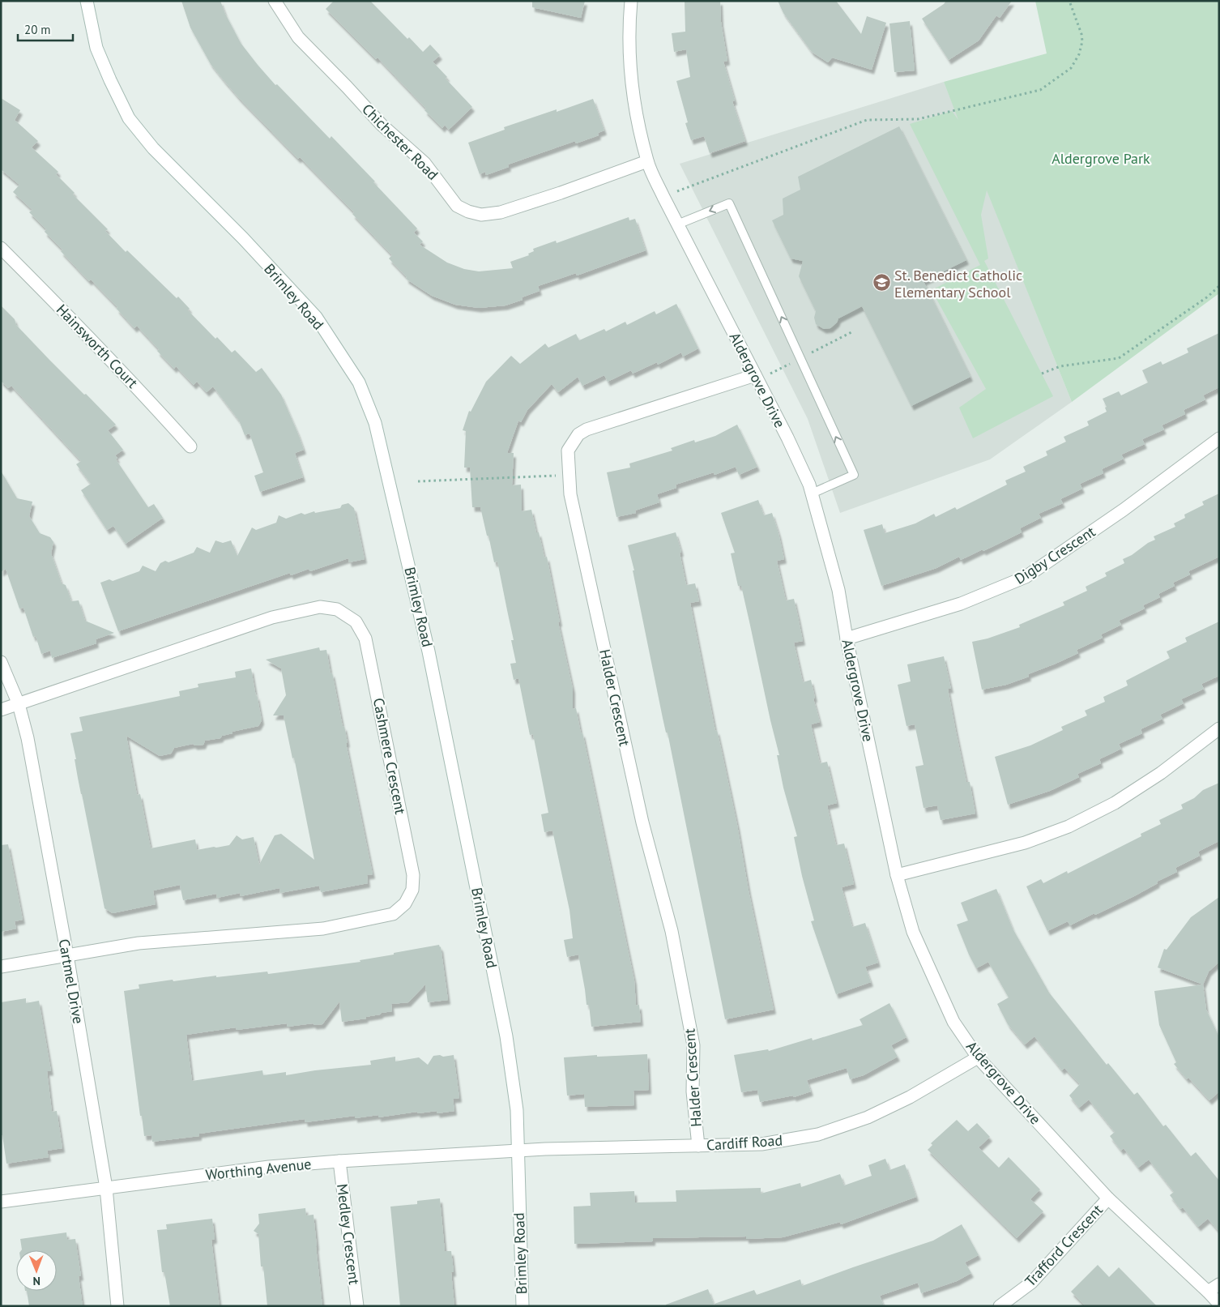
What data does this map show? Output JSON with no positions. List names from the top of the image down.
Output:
{
  "streets": {
    "street": [
      "Chichester Road",
      "Brimley Road",
      "Hainsworth Court",
      "Aldergrove Drive",
      "Digby Crescent",
      "Halder Crescent",
      "Cashmere Crescent",
      "Cartmel Drive",
      "Cardiff Road",
      "Worthing Avenue",
      "Medley Crescent",
      "Trafford Crescent"
    ]
  },
  "crossings": [
    ["Chichester Road", "Aldergrove Drive"],
    ["Brimley Road", "Cardiff Road"],
    ["Brimley Road", "Worthing Avenue"],
    ["Aldergrove Drive", "Digby Crescent"],
    ["Aldergrove Drive", "Halder Crescent"],
    ["Aldergrove Drive", "Cardiff Road"],
    ["Aldergrove Drive", "Trafford Crescent"],
    ["Halder Crescent", "Cardiff Road"],
    ["Cashmere Crescent", "Cartmel Drive"],
    ["Cartmel Drive", "Worthing Avenue"],
    ["Cardiff Road", "Worthing Avenue"],
    ["Worthing Avenue", "Medley Crescent"]
  ],
  "parks": ["Aldergrove Park"],
  "places": {
    "school or university": ["St. Benedict Catholic Elementary School"]
  },
  "scale_bar": "20 m",
  "north": "bottom"
}
